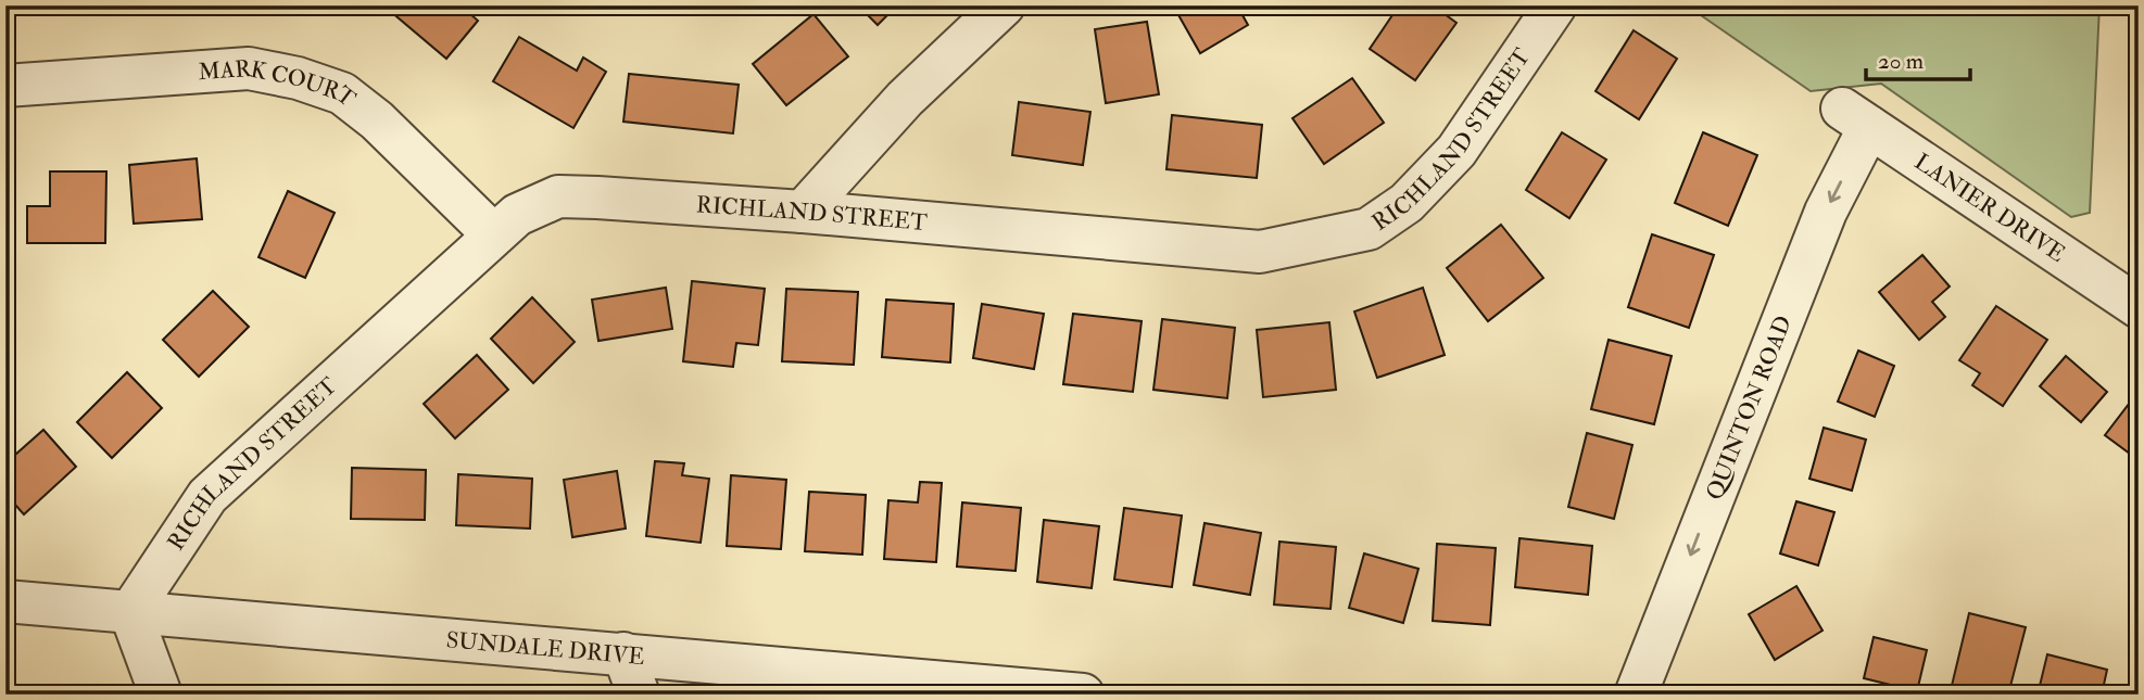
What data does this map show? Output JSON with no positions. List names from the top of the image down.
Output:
{
  "streets": {
    "street": [
      "MARK COURT",
      "RICHLAND STREET",
      "LANIER DRIVE",
      "QUINTON ROAD",
      "SUNDALE DRIVE"
    ]
  },
  "crossings": [
    ["MARK COURT", "RICHLAND STREET"],
    ["RICHLAND STREET", "SUNDALE DRIVE"],
    ["LANIER DRIVE", "QUINTON ROAD"]
  ],
  "one_way": ["QUINTON ROAD"],
  "scale_bar": "20 m"
}
